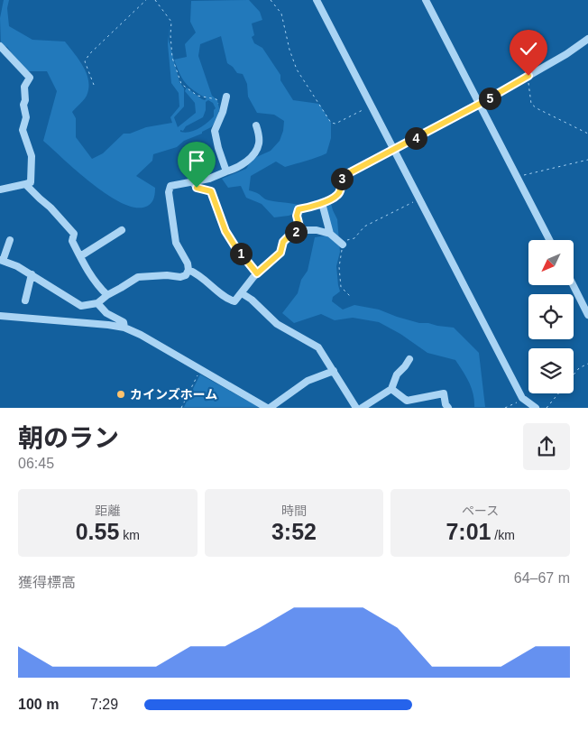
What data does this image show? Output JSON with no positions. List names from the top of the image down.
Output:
{
  "places": ["カインズホーム"],
  "north": "bottom left",
  "page": {
    "pins": [
      "5",
      "4",
      "3",
      "2",
      "1"
    ],
    "heading": ["朝のラン", "06:45"],
    "stats": [
      ["距離", "0.55 km"],
      ["時間", "3:52"],
      ["ペース", "7:01 /km"]
    ],
    "chart": ["獲得標高", "64–67 m"],
    "list": [
      {
        "name": "100 m",
        "note": "7:29"
      }
    ]
  }
}
